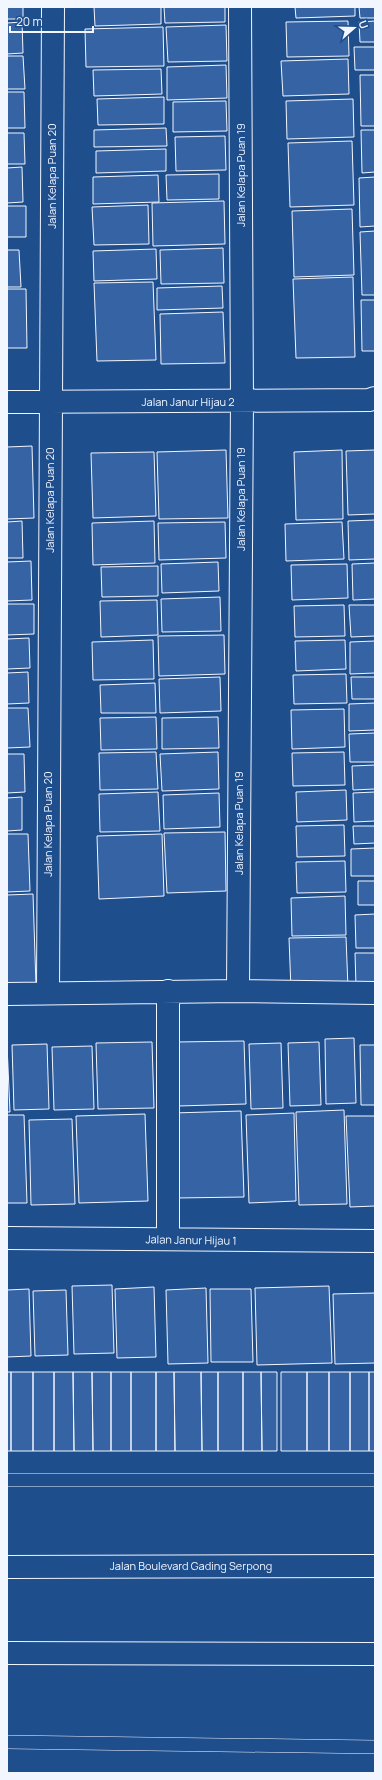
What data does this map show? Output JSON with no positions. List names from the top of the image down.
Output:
{
  "streets": {
    "street": [
      "Jalan Kelapa Puan 19",
      "Jalan Kelapa Puan 20",
      "Jalan Janur Hijau 2",
      "Jalan Janur Hijau 1",
      "Jalan Boulevard Gading Serpong"
    ]
  },
  "crossings": [
    ["Jalan Kelapa Puan 19", "Jalan Janur Hijau 2"],
    ["Jalan Kelapa Puan 20", "Jalan Janur Hijau 2"]
  ],
  "scale_bar": "20 m",
  "north": "right"
}
